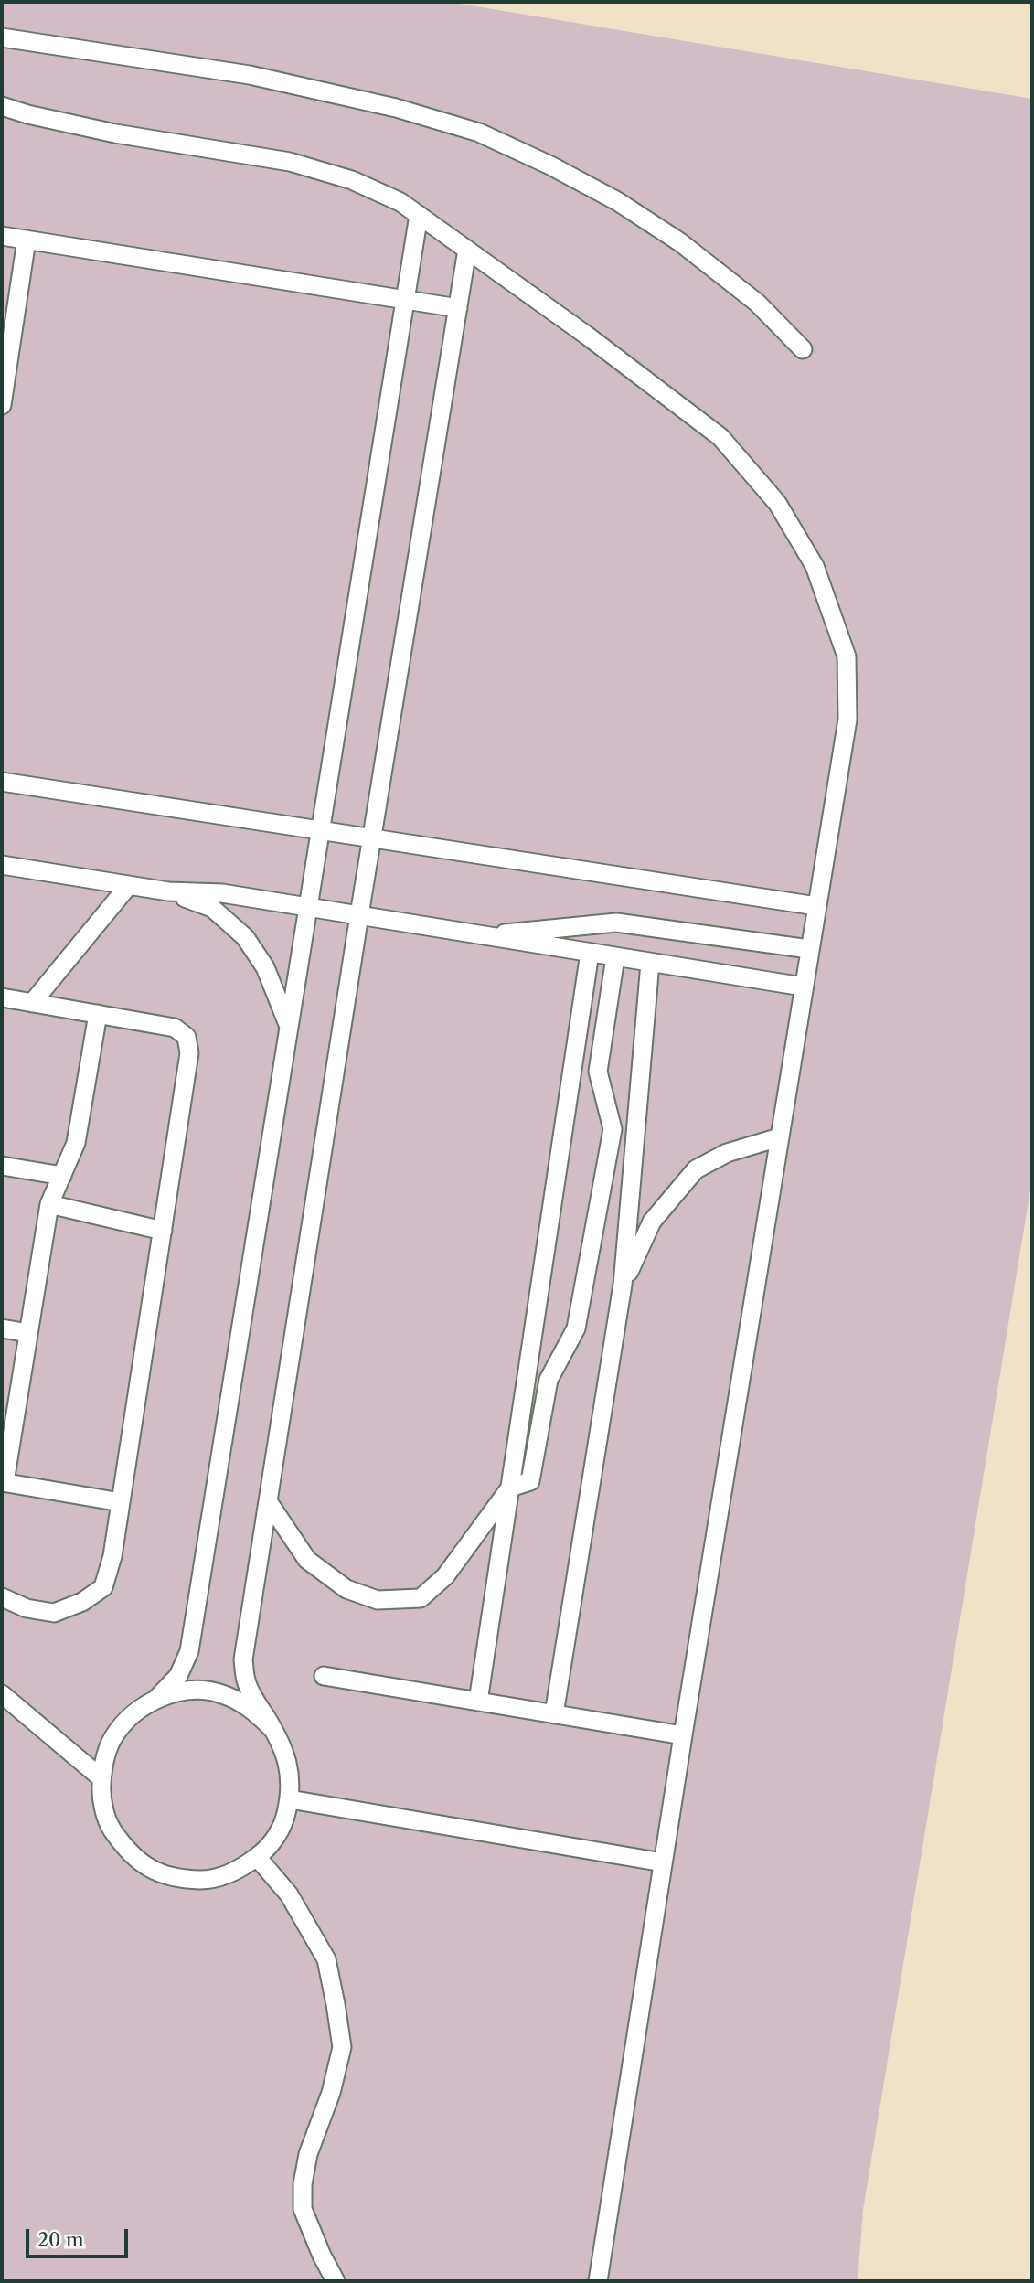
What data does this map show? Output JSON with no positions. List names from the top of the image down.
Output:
{
  "scale_bar": "20 m"
}
